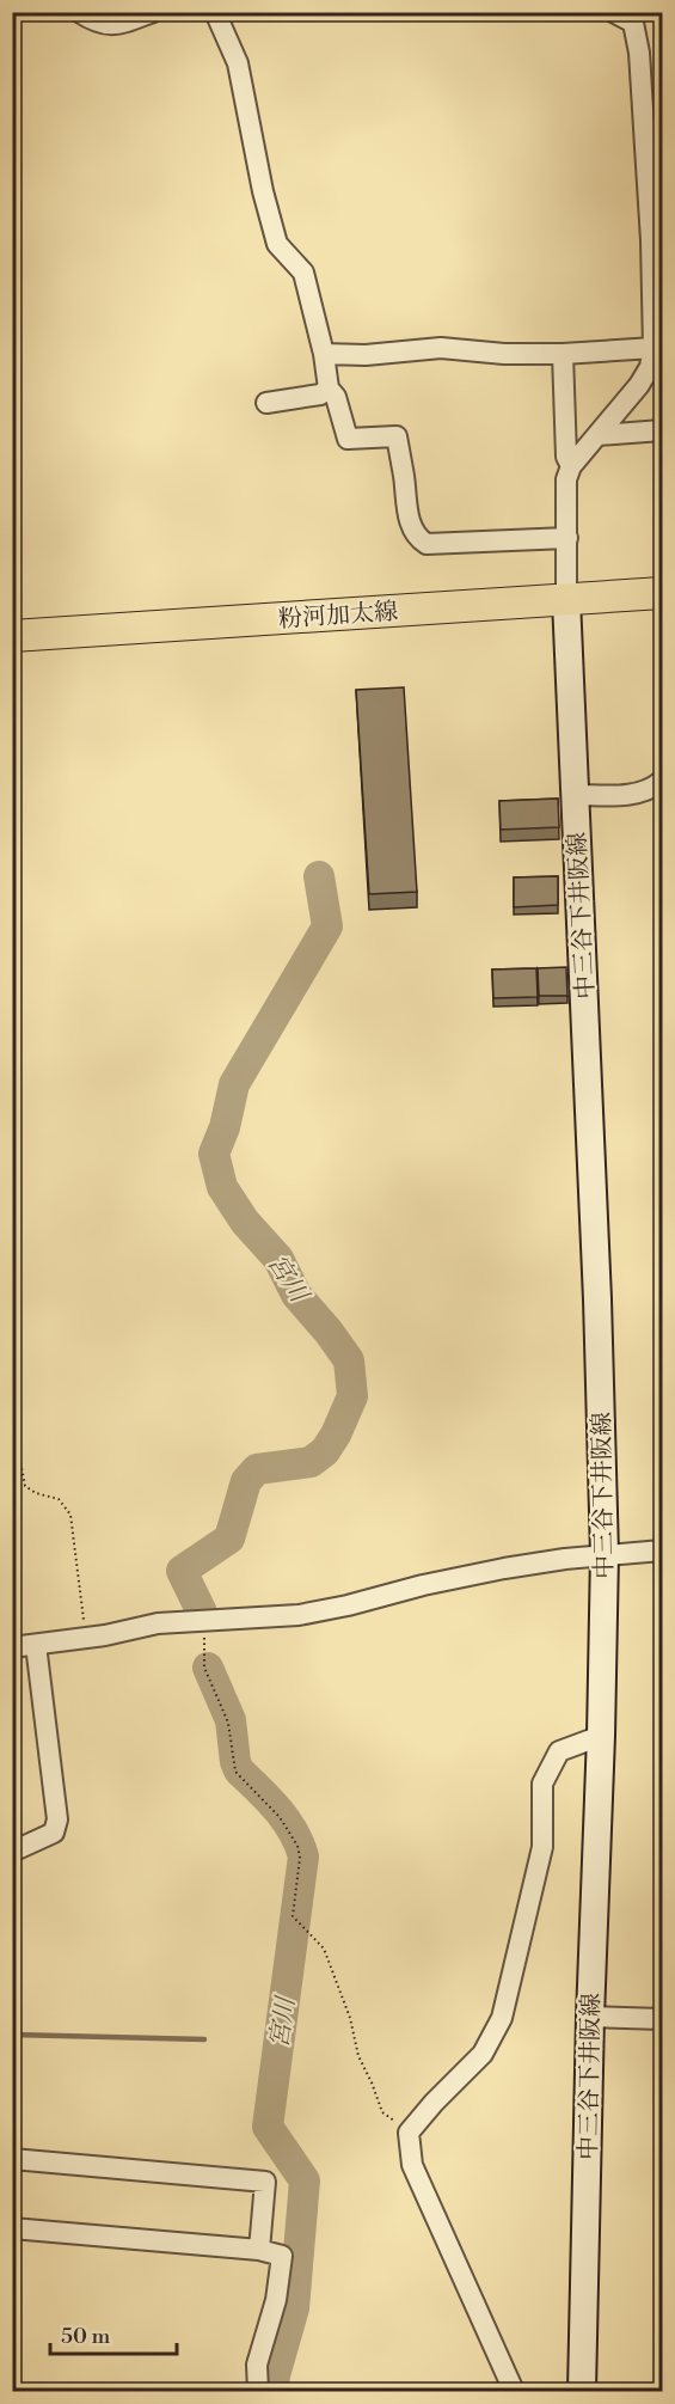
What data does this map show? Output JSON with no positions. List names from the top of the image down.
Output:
{
  "streets": {
    "main road": ["粉河加太線", "中三谷下井阪線"]
  },
  "crossings": [
    ["粉河加太線", "中三谷下井阪線"]
  ],
  "water": ["宮川"],
  "scale_bar": "50 m"
}
